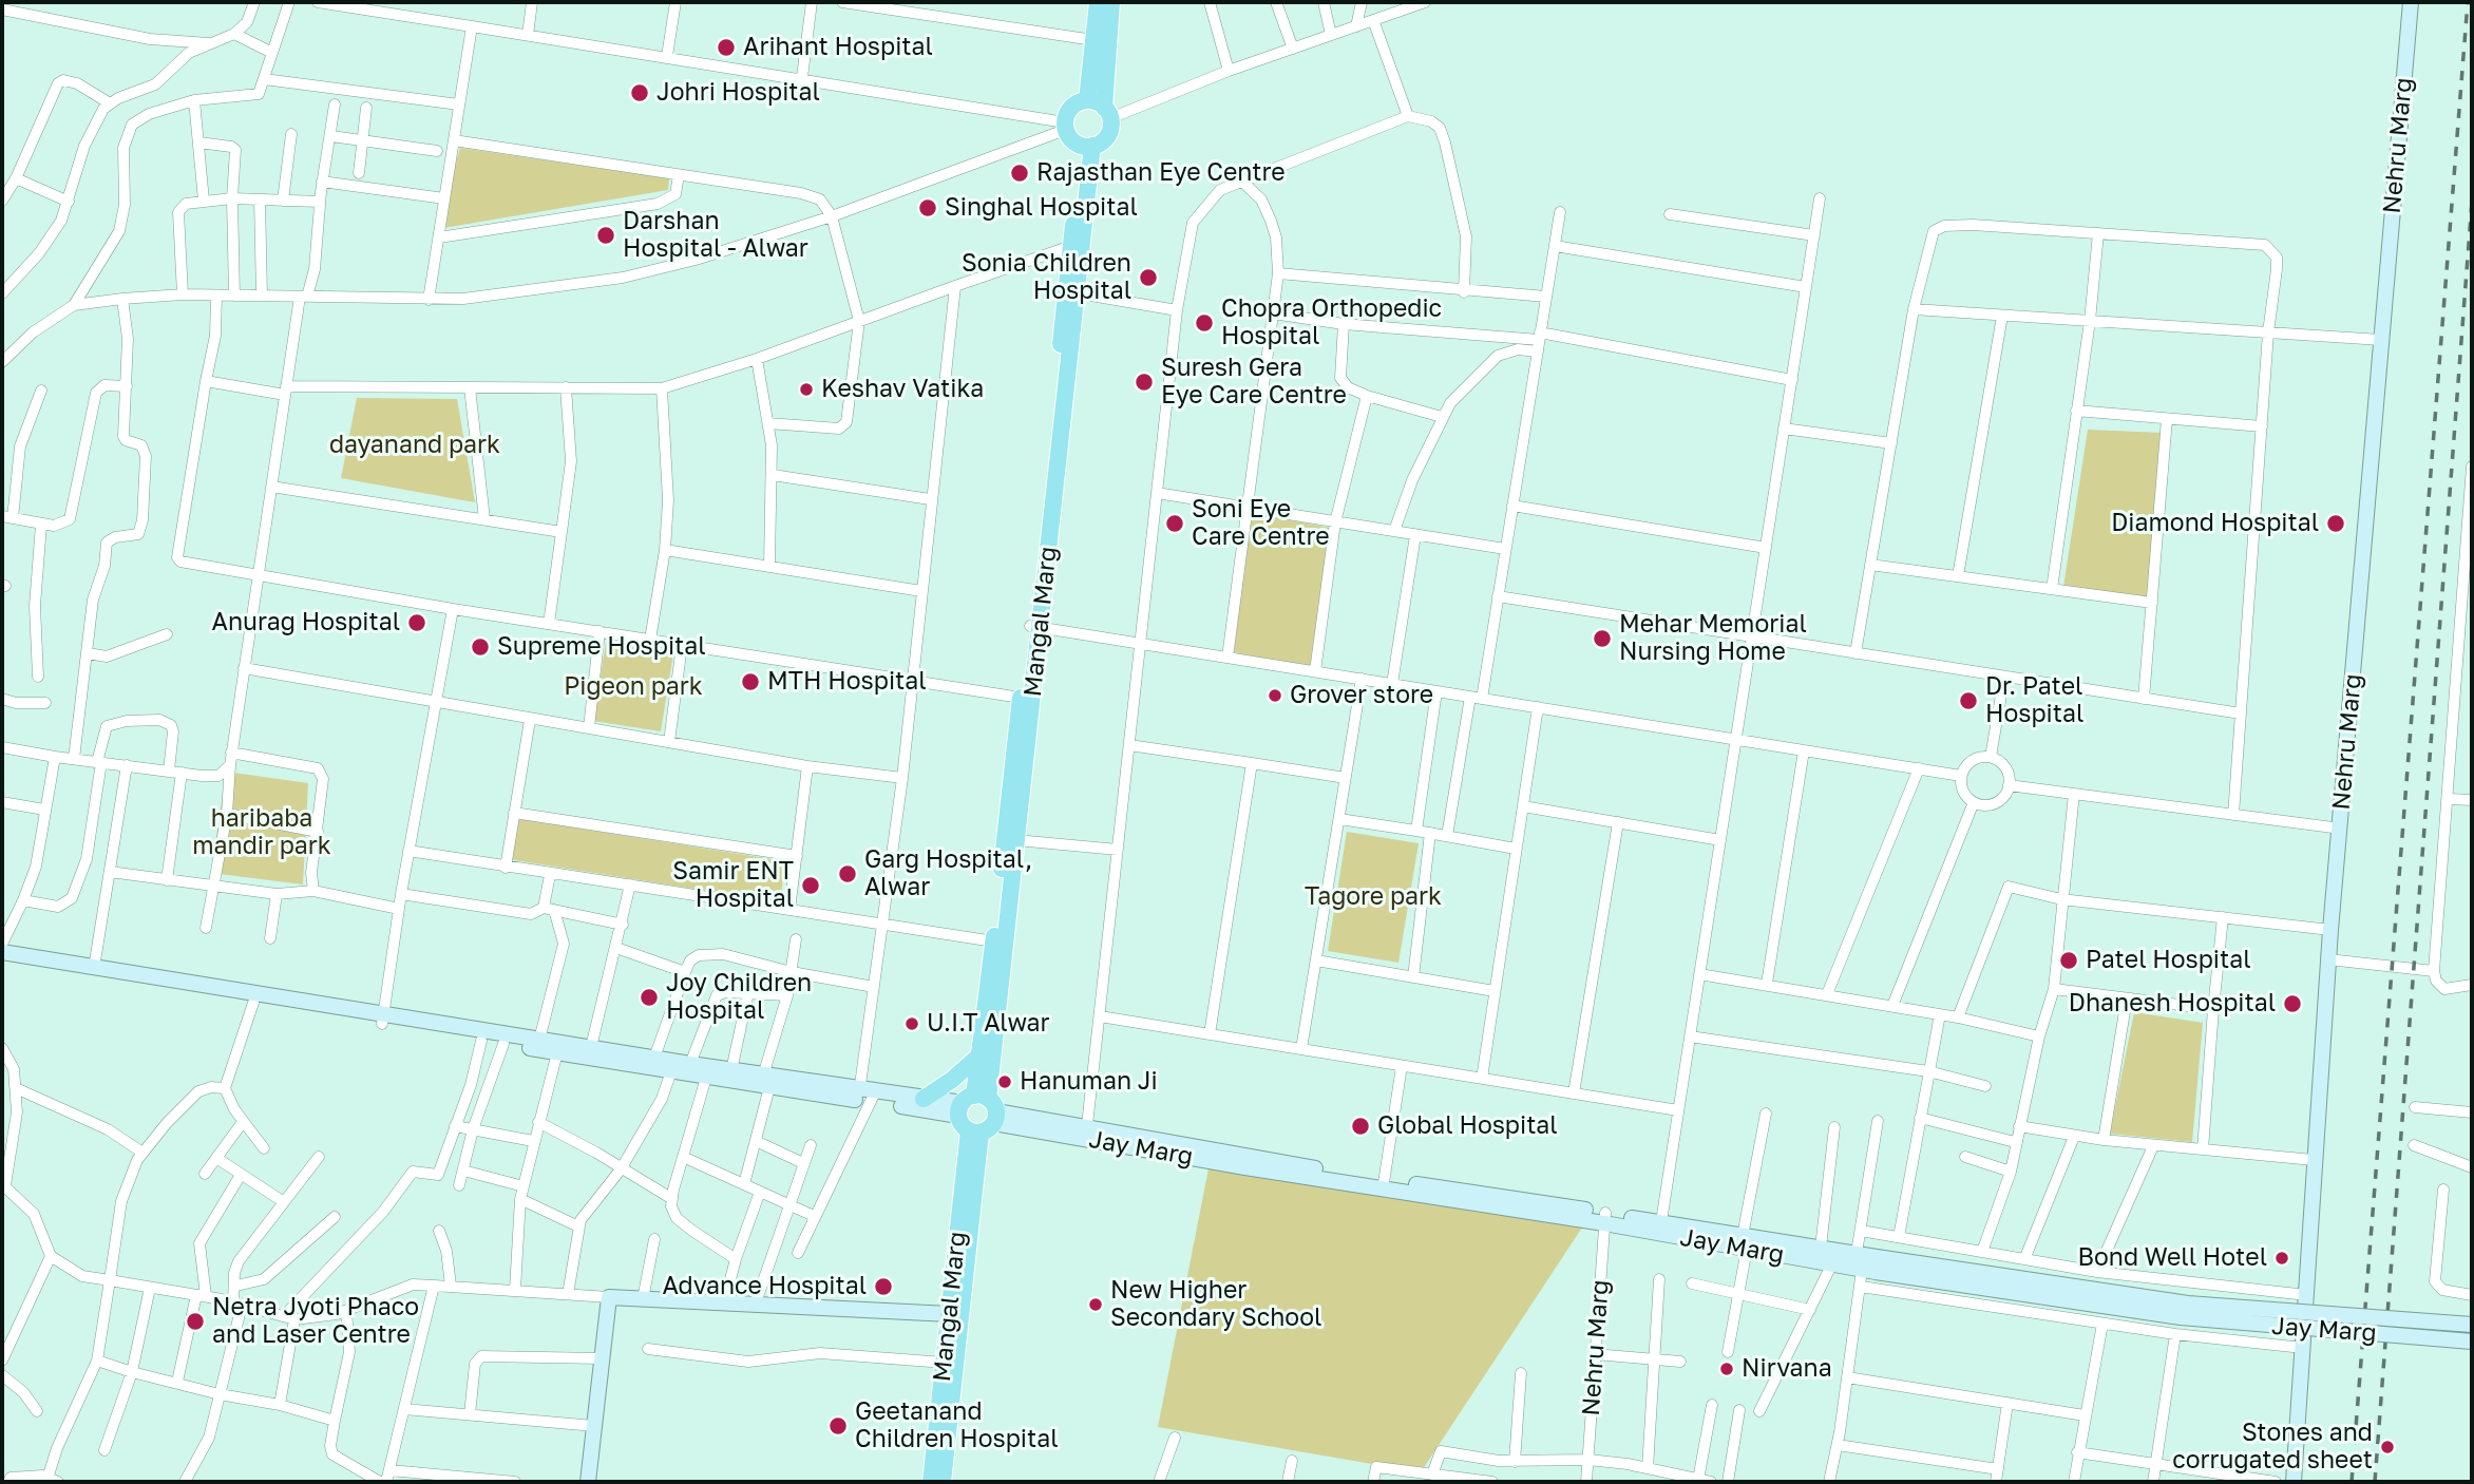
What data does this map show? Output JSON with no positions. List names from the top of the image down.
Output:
{
  "streets": {
    "main road": ["Nehru Marg", "Mangal Marg", "Jay Marg"]
  },
  "crossings": [
    ["Nehru Marg", "Jay Marg"],
    ["Mangal Marg", "Jay Marg"]
  ],
  "parks": [
    "dayanand park",
    "Pigeon park",
    "haribaba mandir park",
    "Tagore park"
  ],
  "places": [
    "Arihant Hospital",
    "Johri Hospital",
    "Rajasthan Eye Centre",
    "Singhal Hospital",
    "Darshan Hospital - Alwar",
    "Sonia Children Hospital",
    "Chopra Orthopedic Hospital",
    "Suresh Gera Eye Care Centre",
    "Keshav Vatika",
    "Soni Eye Care Centre",
    "Diamond Hospital",
    "Anurag Hospital",
    "Mehar Memorial Nursing Home",
    "Supreme Hospital",
    "MTH Hospital",
    "Grover store",
    "Dr. Patel Hospital",
    "Garg Hospital, Alwar",
    "Samir ENT Hospital",
    "Patel Hospital",
    "Joy Children Hospital",
    "Dhanesh Hospital",
    "U.I.T Alwar",
    "Hanuman Ji",
    "Global Hospital",
    "Bond Well Hotel",
    "Advance Hospital",
    "New Higher Secondary School",
    "Netra Jyoti Phaco and Laser Centre",
    "Nirvana",
    "Geetanand Children Hospital",
    "Stones and corrugated sheet"
  ]
}
